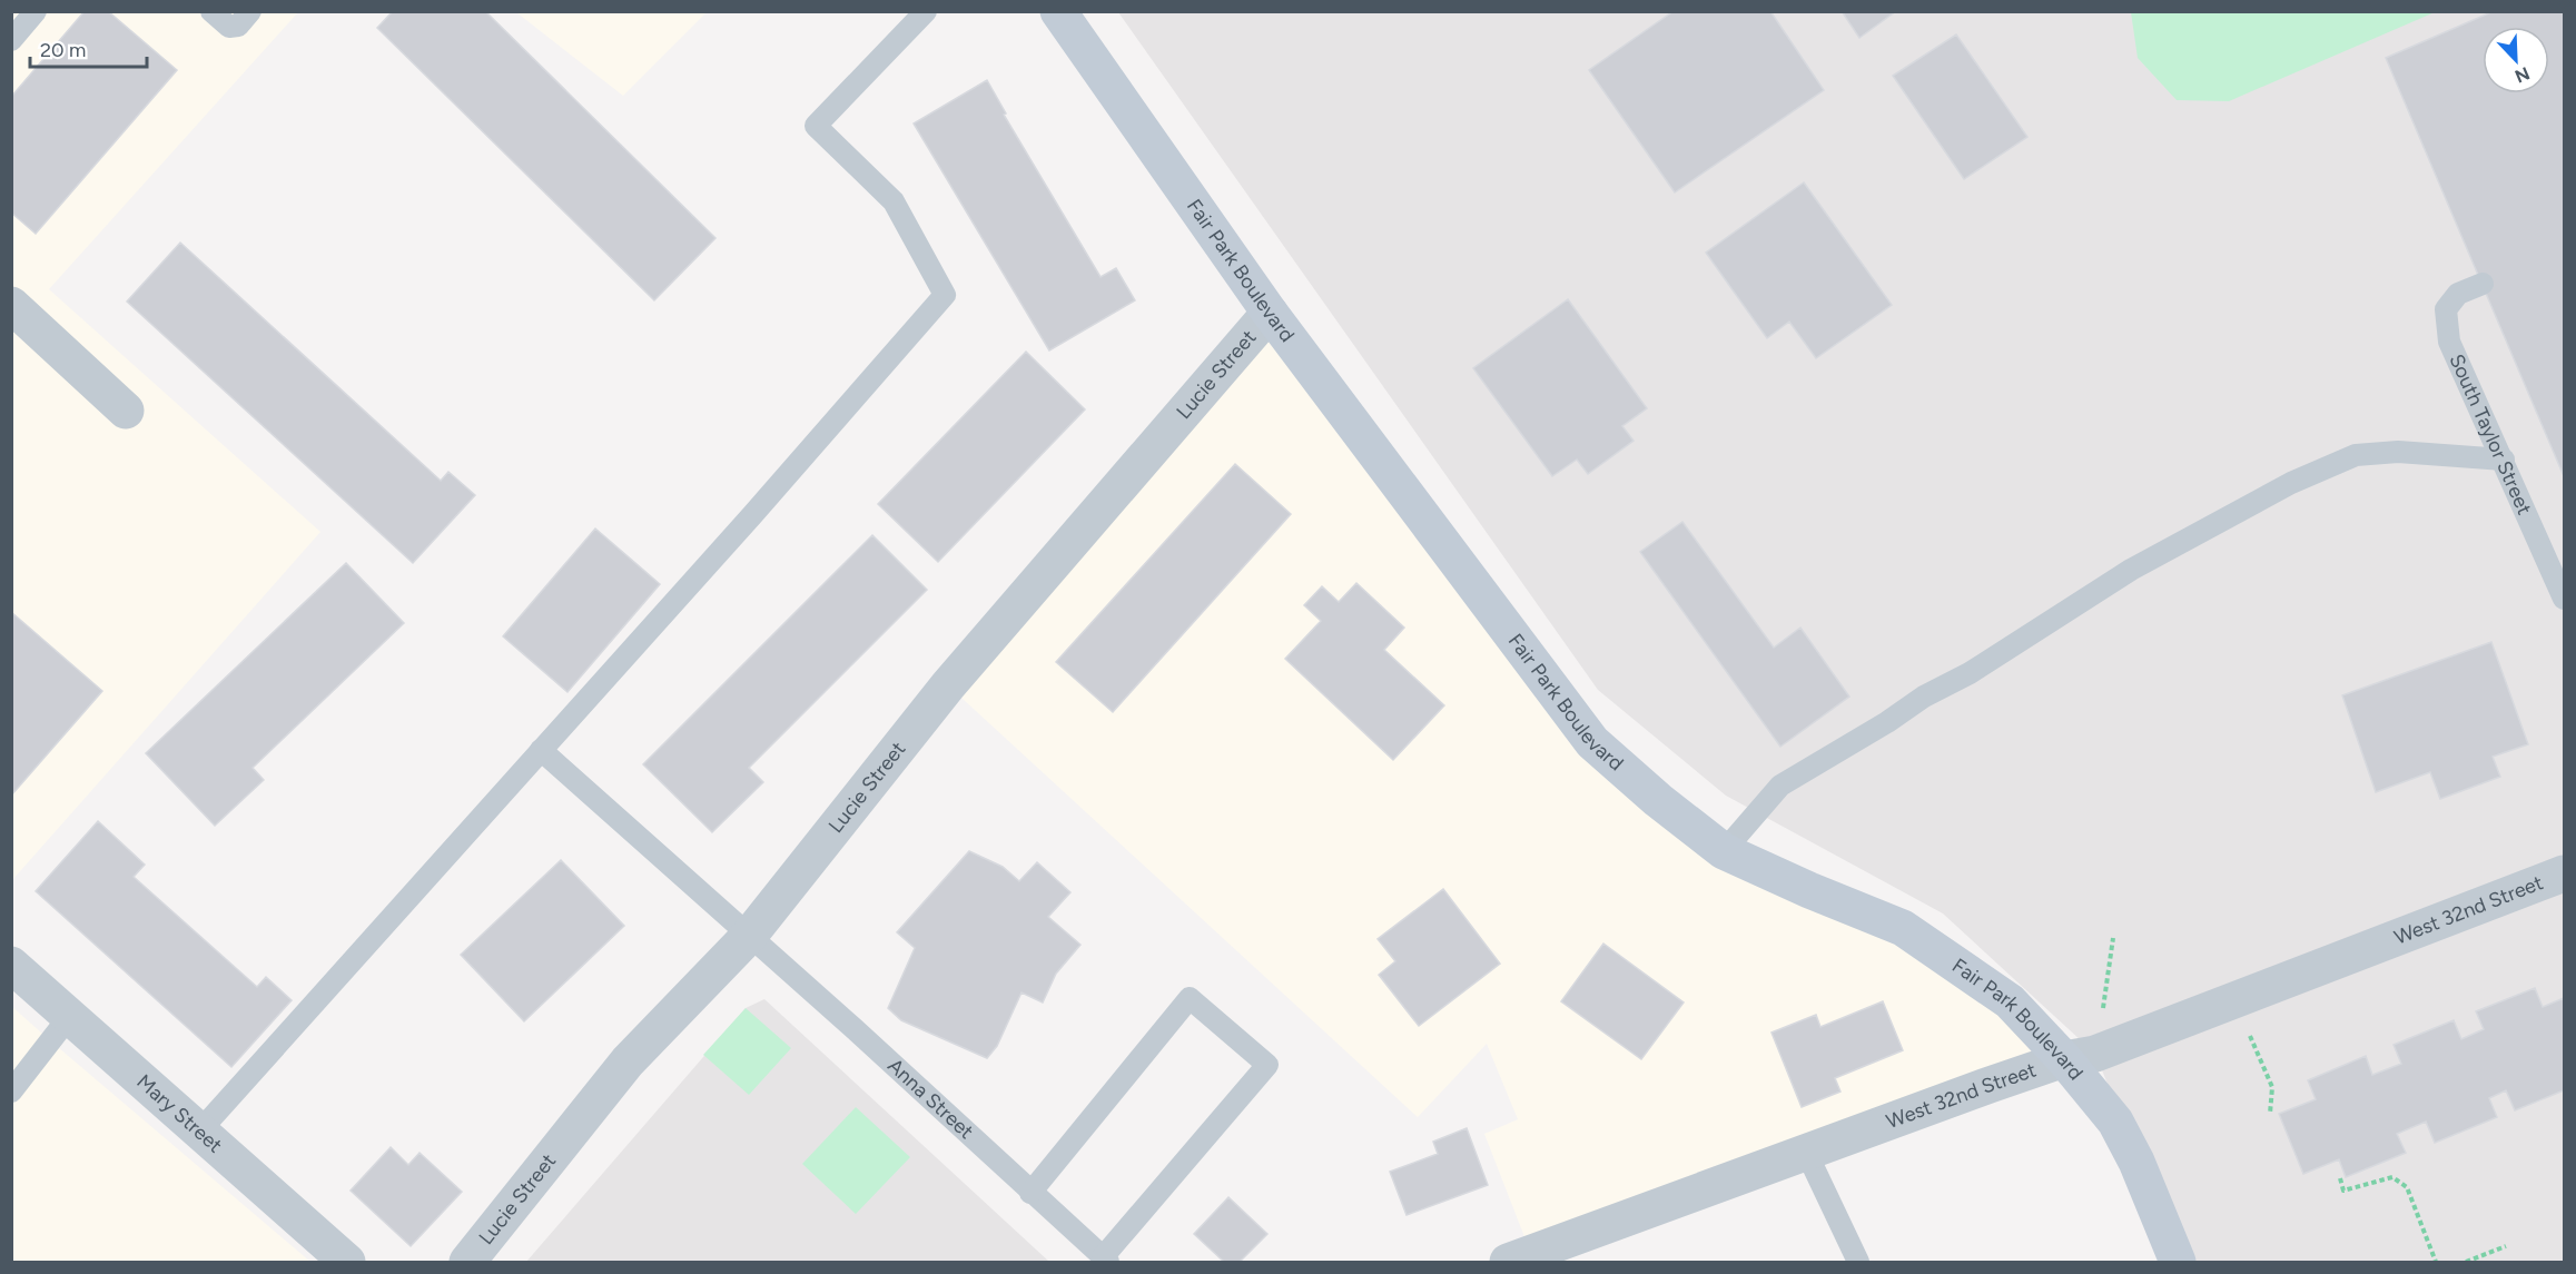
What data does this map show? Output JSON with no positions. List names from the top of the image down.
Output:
{
  "streets": {
    "street": [
      "Fair Park Boulevard",
      "Lucie Street",
      "West 32nd Street",
      "Mary Street"
    ],
    "lane": ["South Taylor Street", "Anna Street"]
  },
  "crossings": [
    ["Fair Park Boulevard", "Lucie Street"],
    ["Fair Park Boulevard", "West 32nd Street"],
    ["Lucie Street", "Anna Street"]
  ],
  "scale_bar": "20 m",
  "north": "bottom right"
}
